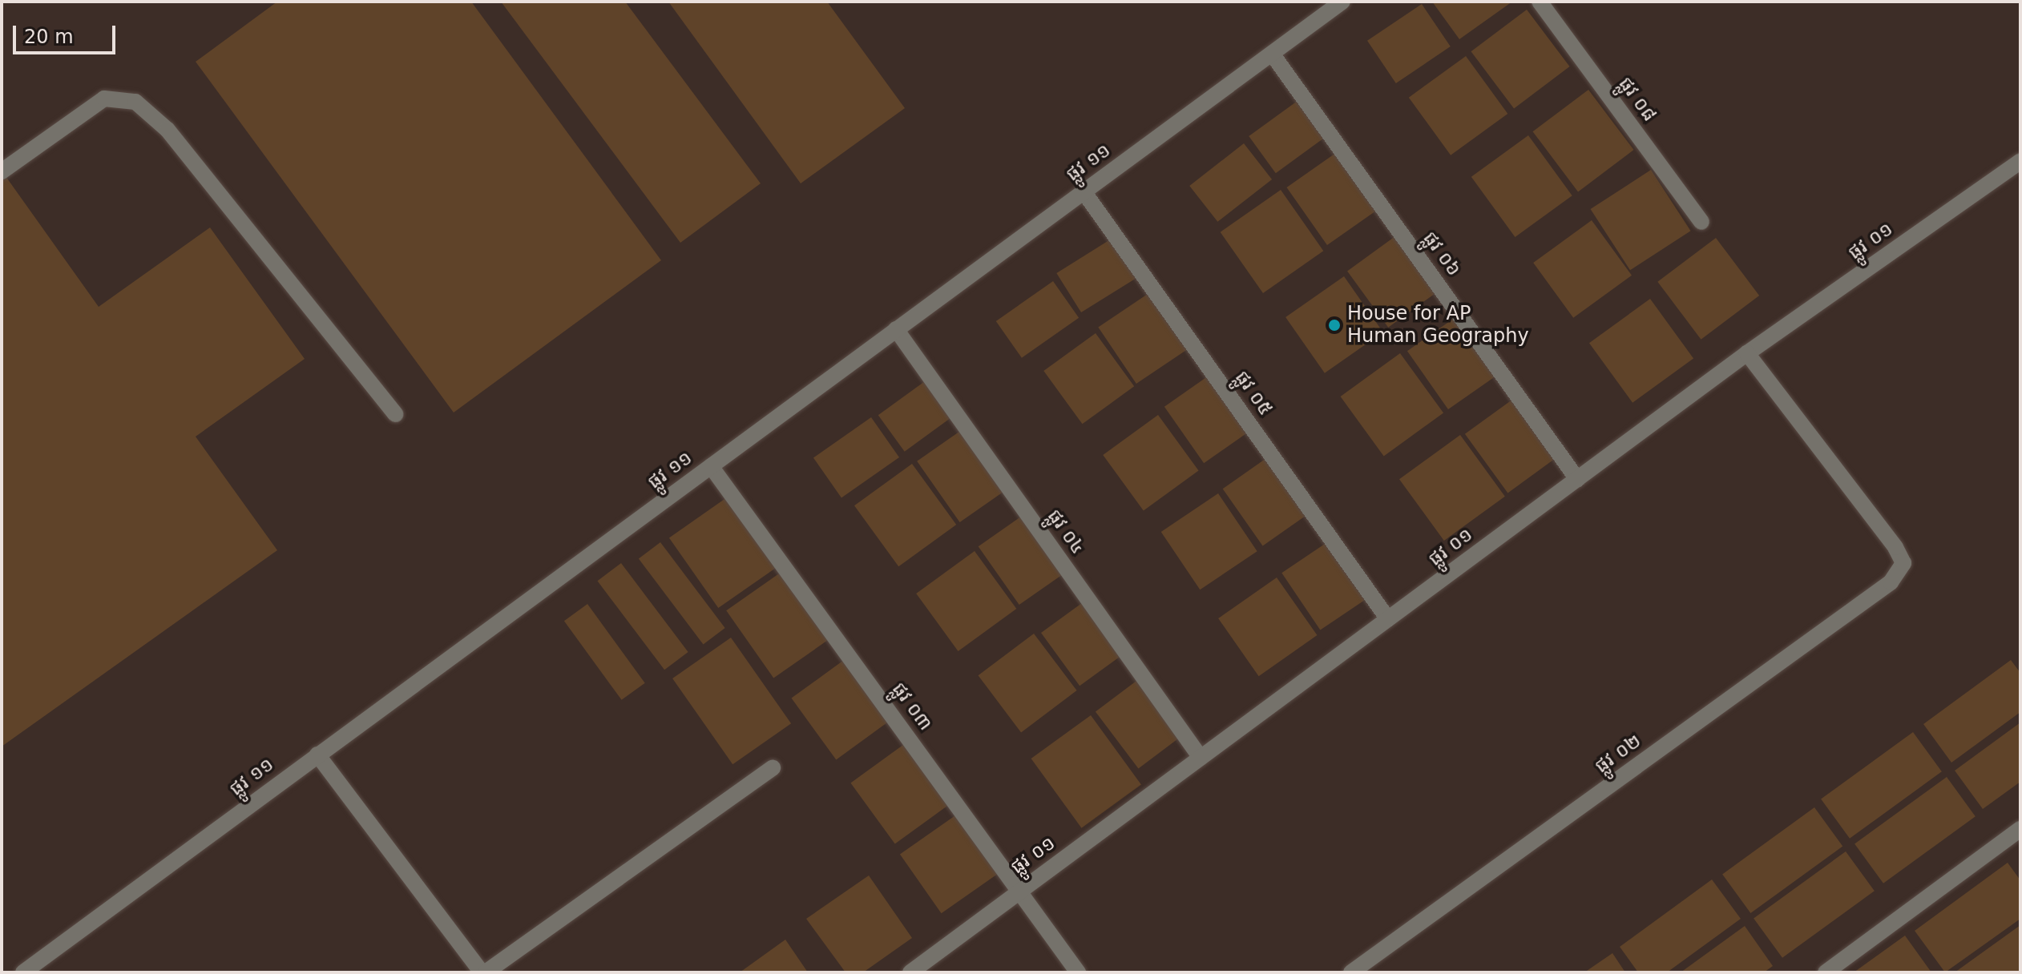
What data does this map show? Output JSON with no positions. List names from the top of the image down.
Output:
{
  "streets": {
    "street": [
      "ផ្លូវ ០៨",
      "ផ្លូវ ១១",
      "ផ្លូវ ០១",
      "ផ្លូវ ០៦",
      "ផ្លូវ ០៥",
      "ផ្លូវ ០៤",
      "ផ្លូវ ០៣",
      "ផ្លូវ ០២"
    ]
  },
  "crossings": [
    ["ផ្លូវ ១១", "ផ្លូវ ០៦"],
    ["ផ្លូវ ១១", "ផ្លូវ ០៥"],
    ["ផ្លូវ ១១", "ផ្លូវ ០៤"],
    ["ផ្លូវ ១១", "ផ្លូវ ០៣"],
    ["ផ្លូវ ០១", "ផ្លូវ ០៦"],
    ["ផ្លូវ ០១", "ផ្លូវ ០៥"],
    ["ផ្លូវ ០១", "ផ្លូវ ០៤"],
    ["ផ្លូវ ០១", "ផ្លូវ ០៣"],
    ["ផ្លូវ ០១", "ផ្លូវ ០២"]
  ],
  "places": ["House for AP Human Geography"],
  "scale_bar": "20 m"
}
